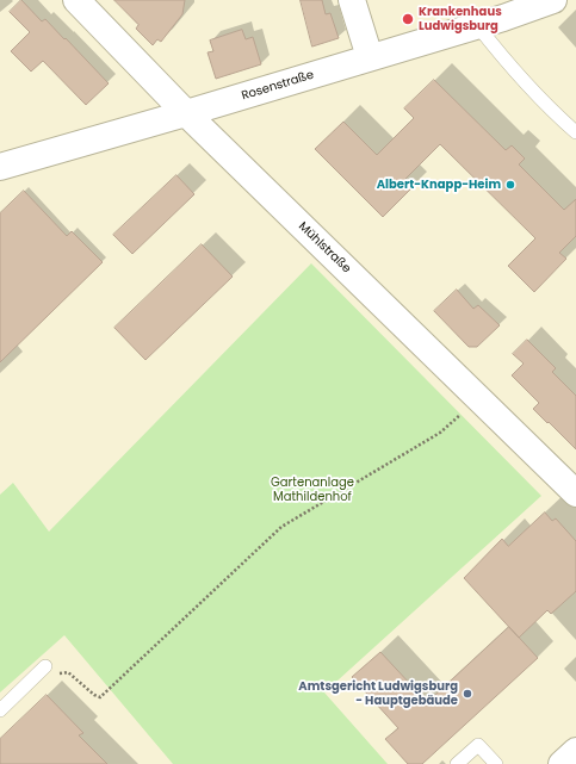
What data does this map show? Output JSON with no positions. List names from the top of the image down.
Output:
{
  "streets": {
    "street": ["Rosenstraße", "Mühlstraße"]
  },
  "crossings": [
    ["Rosenstraße", "Mühlstraße"]
  ],
  "parks": ["Gartenanlage Mathildenhof"],
  "places": ["Krankenhaus Ludwigsburg", "Albert-Knapp-Heim", "Amtsgericht Ludwigsburg - Hauptgebäude"]
}
